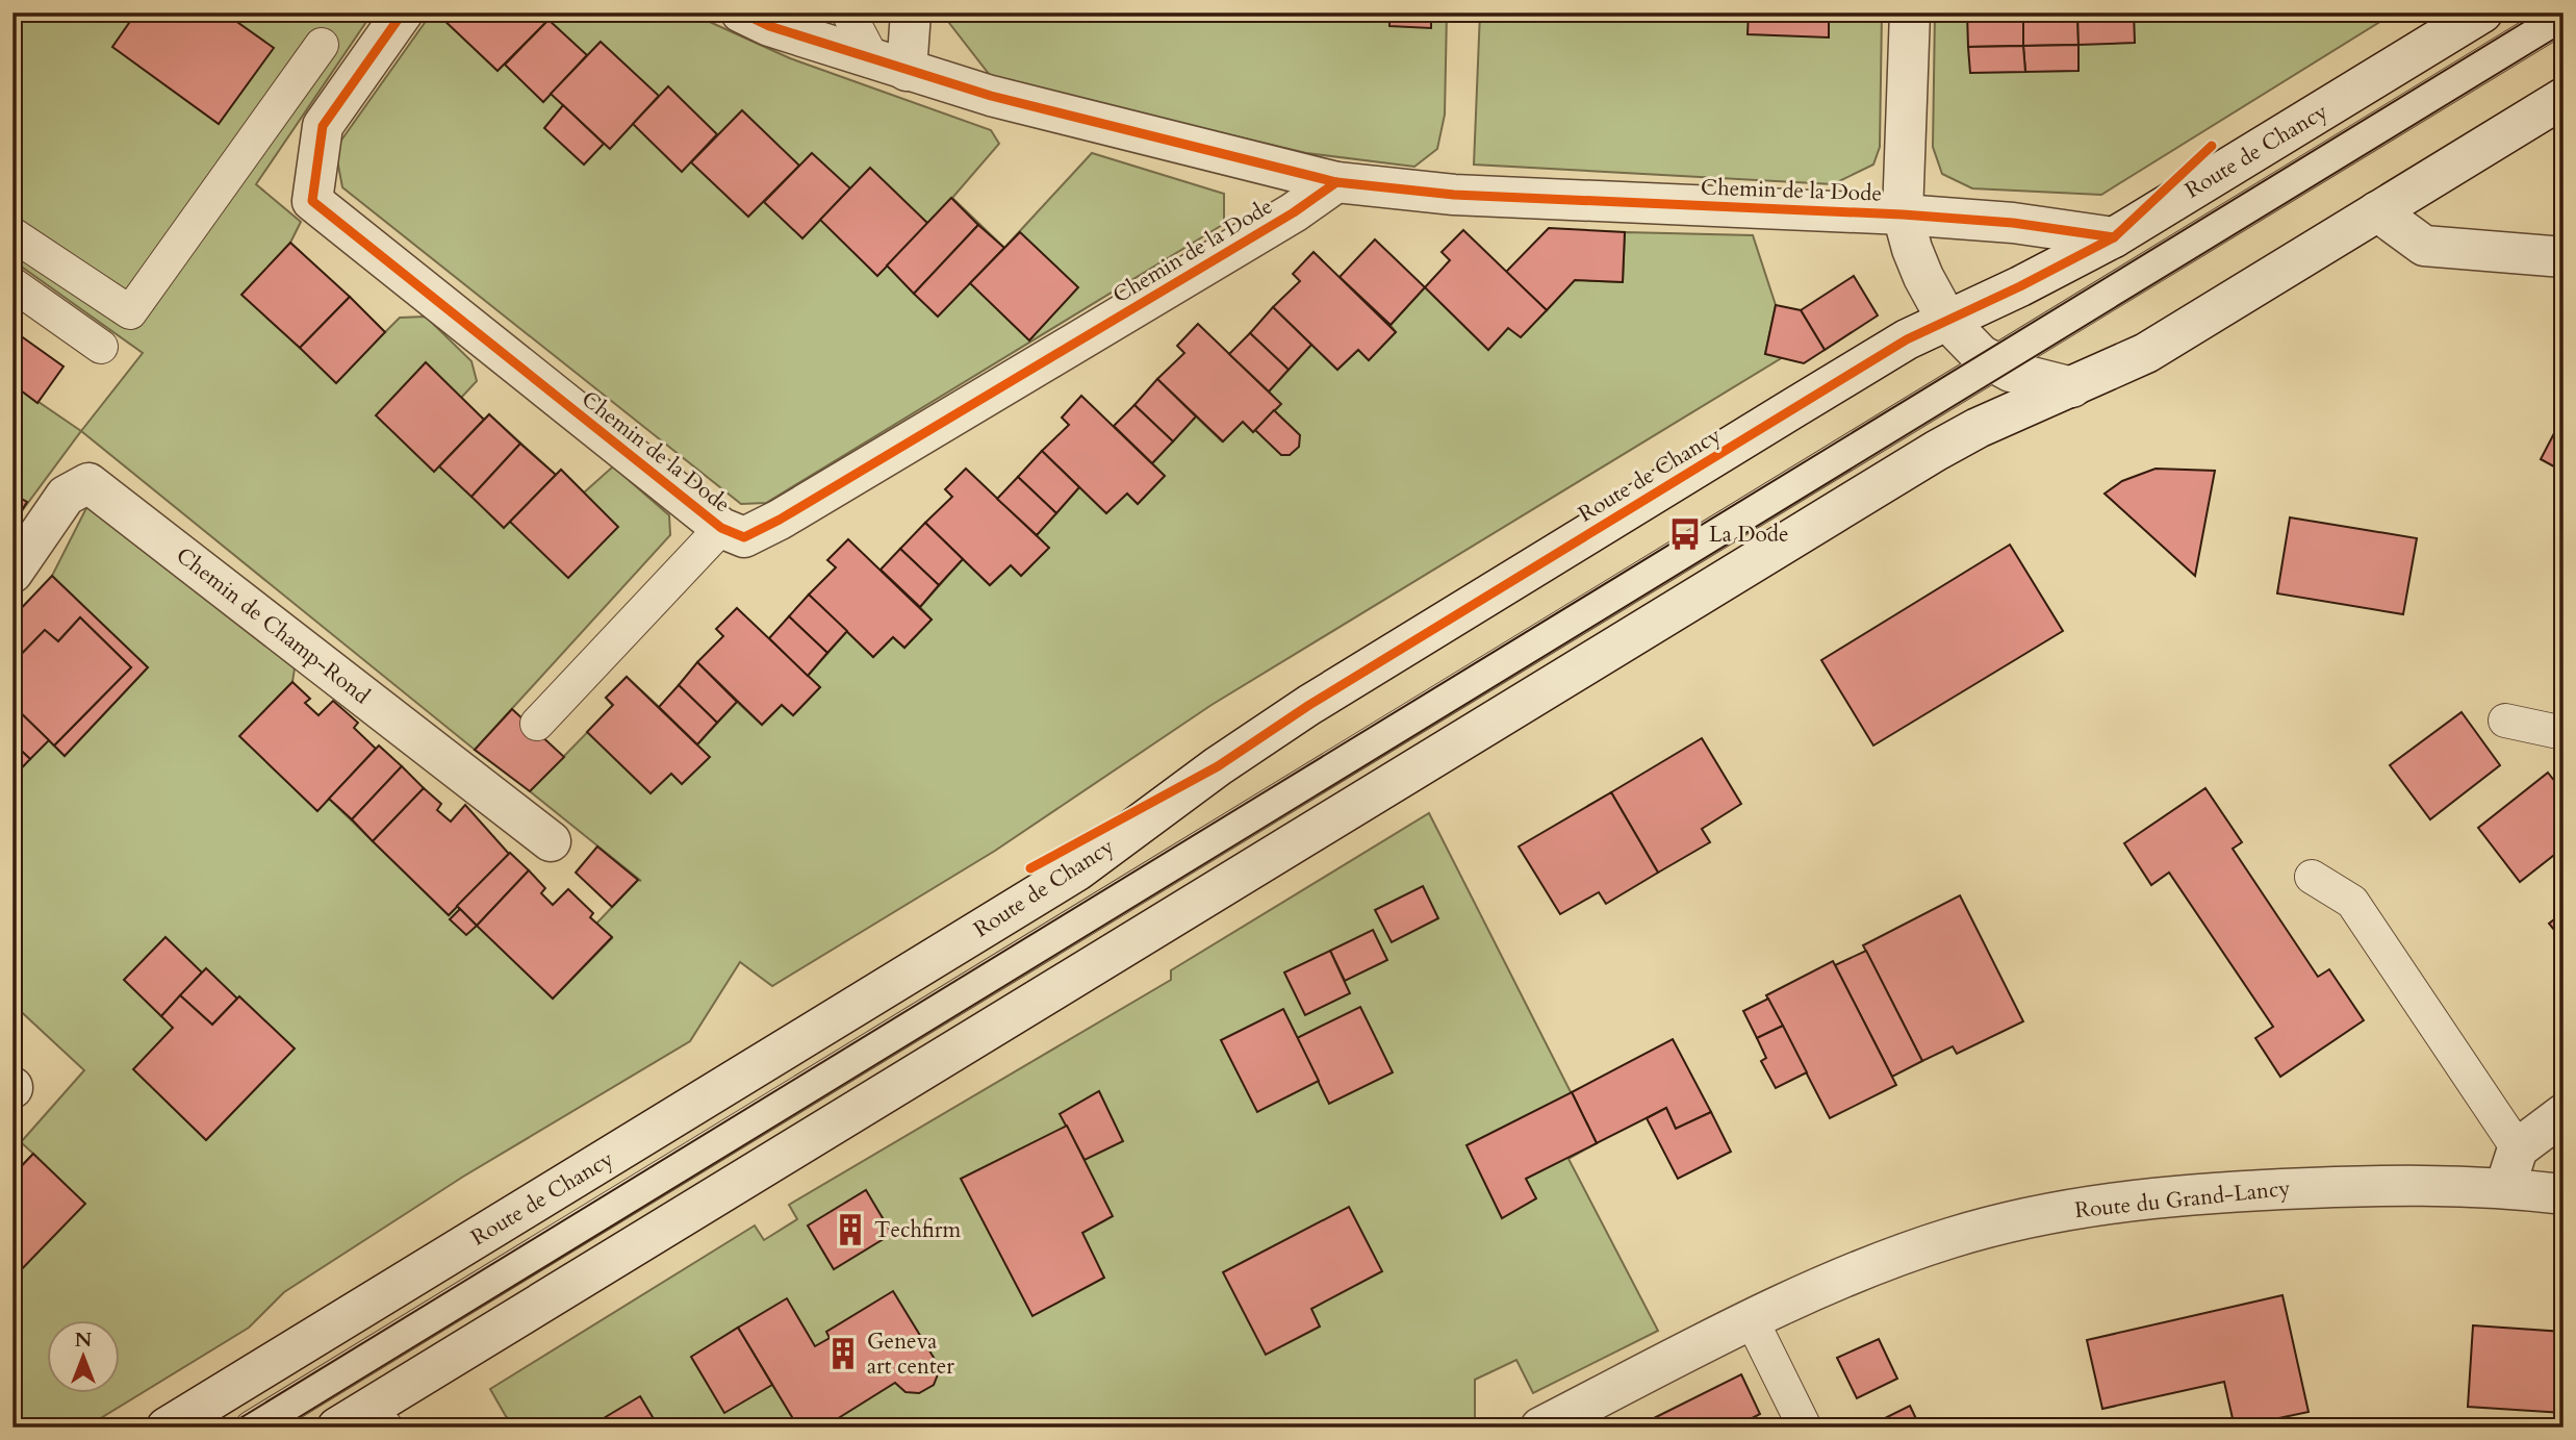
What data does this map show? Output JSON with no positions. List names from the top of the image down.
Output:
{
  "streets": {
    "street": [
      "Route de Chancy",
      "Chemin de la Dode",
      "Chemin de Champ-Rond",
      "Route du Grand-Lancy"
    ]
  },
  "crossings": [
    ["Route de Chancy", "Chemin de la Dode"]
  ],
  "places": {
    "bus stop": ["La Dode"],
    "building": ["Techfirm", "Geneva art center"]
  },
  "north": "top"
}
